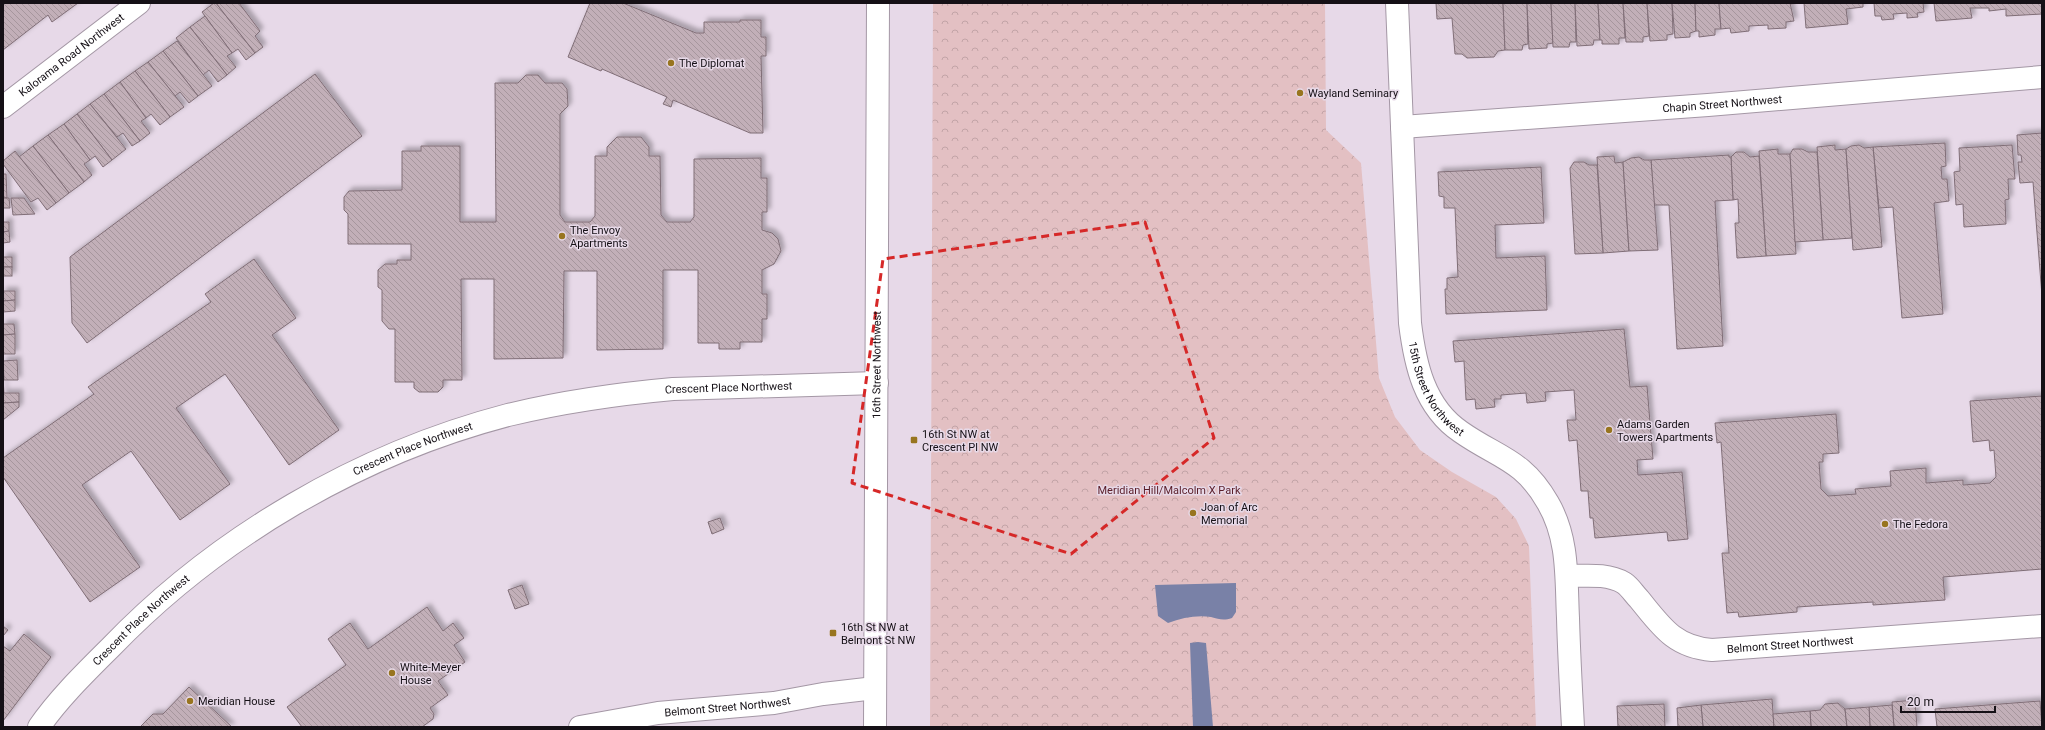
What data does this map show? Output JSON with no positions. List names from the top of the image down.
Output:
{
  "streets": {
    "street": [
      "Kalorama Road Northwest",
      "Chapin Street Northwest",
      "16th Street Northwest",
      "15th Street Northwest",
      "Crescent Place Northwest",
      "Belmont Street Northwest"
    ]
  },
  "crossings": [
    ["Chapin Street Northwest", "15th Street Northwest"],
    ["16th Street Northwest", "Crescent Place Northwest"],
    ["16th Street Northwest", "Belmont Street Northwest"],
    ["15th Street Northwest", "Belmont Street Northwest"]
  ],
  "parks": ["Meridian Hill/Malcolm X Park"],
  "places": {
    "other": [
      "The Diplomat",
      "Wayland Seminary",
      "The Envoy Apartments",
      "Adams Garden Towers Apartments",
      "Joan of Arc Memorial",
      "The Fedora",
      "White-Meyer House",
      "Meridian House"
    ],
    "transit": ["16th St NW at Crescent Pl NW", "16th St NW at Belmont St NW"]
  },
  "scale_bar": "20 m"
}
